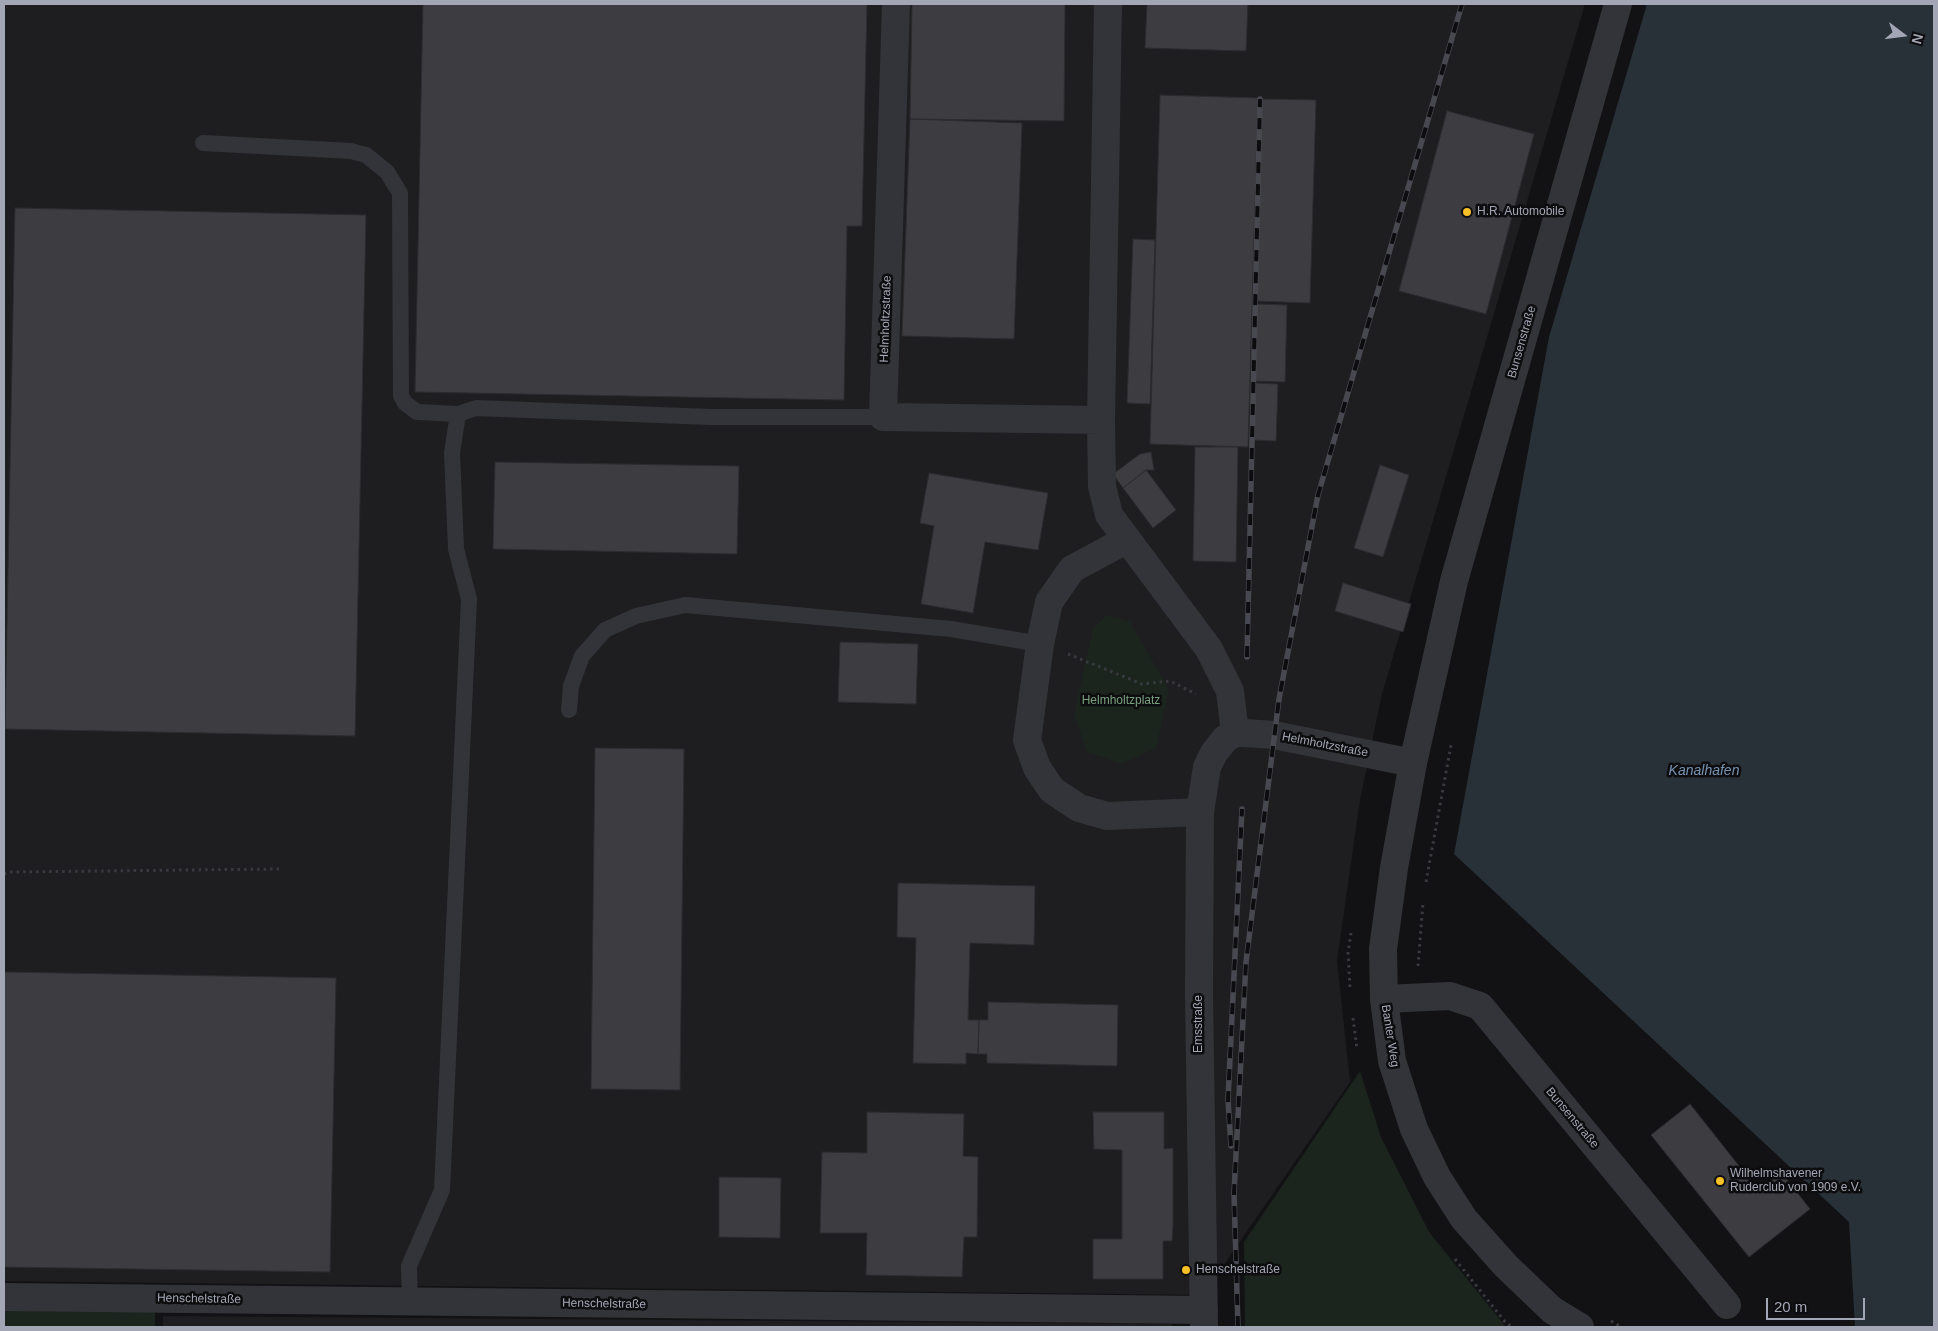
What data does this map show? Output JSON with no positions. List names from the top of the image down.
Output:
{
  "streets": {
    "street": [
      "Helmholtzstraße",
      "Bunsenstraße",
      "Emsstraße",
      "Banter Weg",
      "Henschelstraße"
    ]
  },
  "crossings": [
    ["Helmholtzstraße", "Emsstraße"],
    ["Helmholtzstraße", "Banter Weg"],
    ["Bunsenstraße", "Banter Weg"],
    ["Emsstraße", "Henschelstraße"]
  ],
  "water": ["Kanalhafen"],
  "parks": ["Helmholtzplatz"],
  "places": ["H.R. Automobile", "Wilhelmshavener Ruderclub von 1909 e.V.", "Henschelstraße"],
  "scale_bar": "20 m",
  "north": "right"
}
